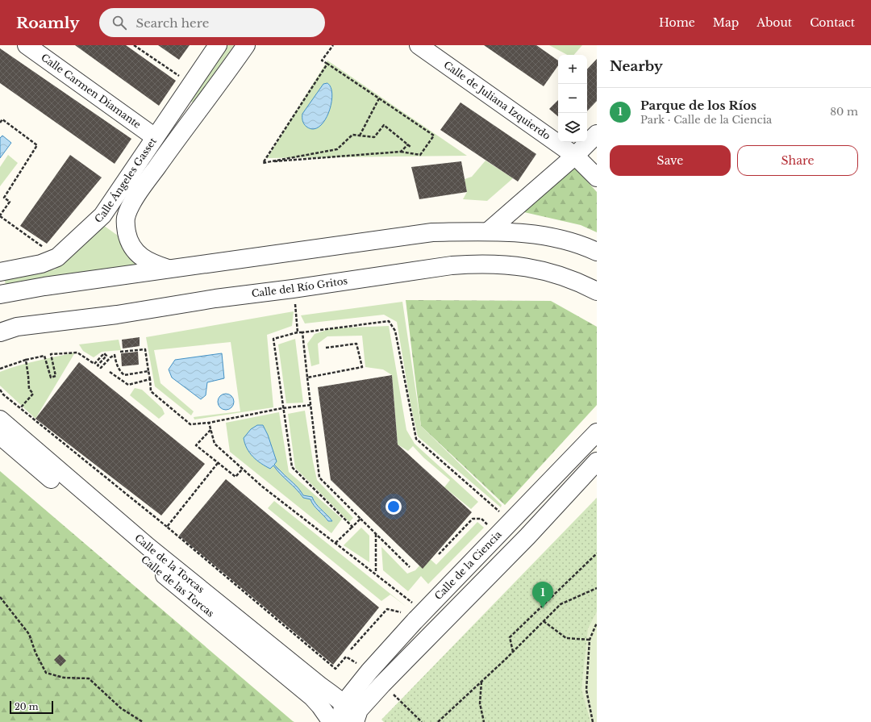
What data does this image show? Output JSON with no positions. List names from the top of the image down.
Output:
{
  "streets": {
    "street": [
      "Calle Carmen Diamante",
      "Calle de Juliana Izquierdo",
      "Calle Ángeles Gasset",
      "Calle del Río Gritos",
      "Calle de la Torcas",
      "Calle de la Ciencia",
      "Calle de las Torcas"
    ]
  },
  "crossings": [
    ["Calle Carmen Diamante", "Calle Ángeles Gasset"],
    ["Calle de la Torcas", "Calle de la Ciencia"],
    ["Calle de la Torcas", "Calle de las Torcas"],
    ["Calle de la Ciencia", "Calle de las Torcas"]
  ],
  "scale_bar": "20 m",
  "page": {
    "header": "Roamly",
    "search": "Search here",
    "nav": [
      "Home",
      "Map",
      "About",
      "Contact"
    ],
    "heading": "Nearby",
    "map_buttons": ["+", "−"],
    "list": [
      {
        "mark": "1",
        "name": "Parque de los Ríos",
        "note": "Park · Calle de la Ciencia",
        "value": "80 m"
      }
    ],
    "buttons": ["Save", "Share"],
    "pins": "1",
    "scale": "20 m"
  }
}
